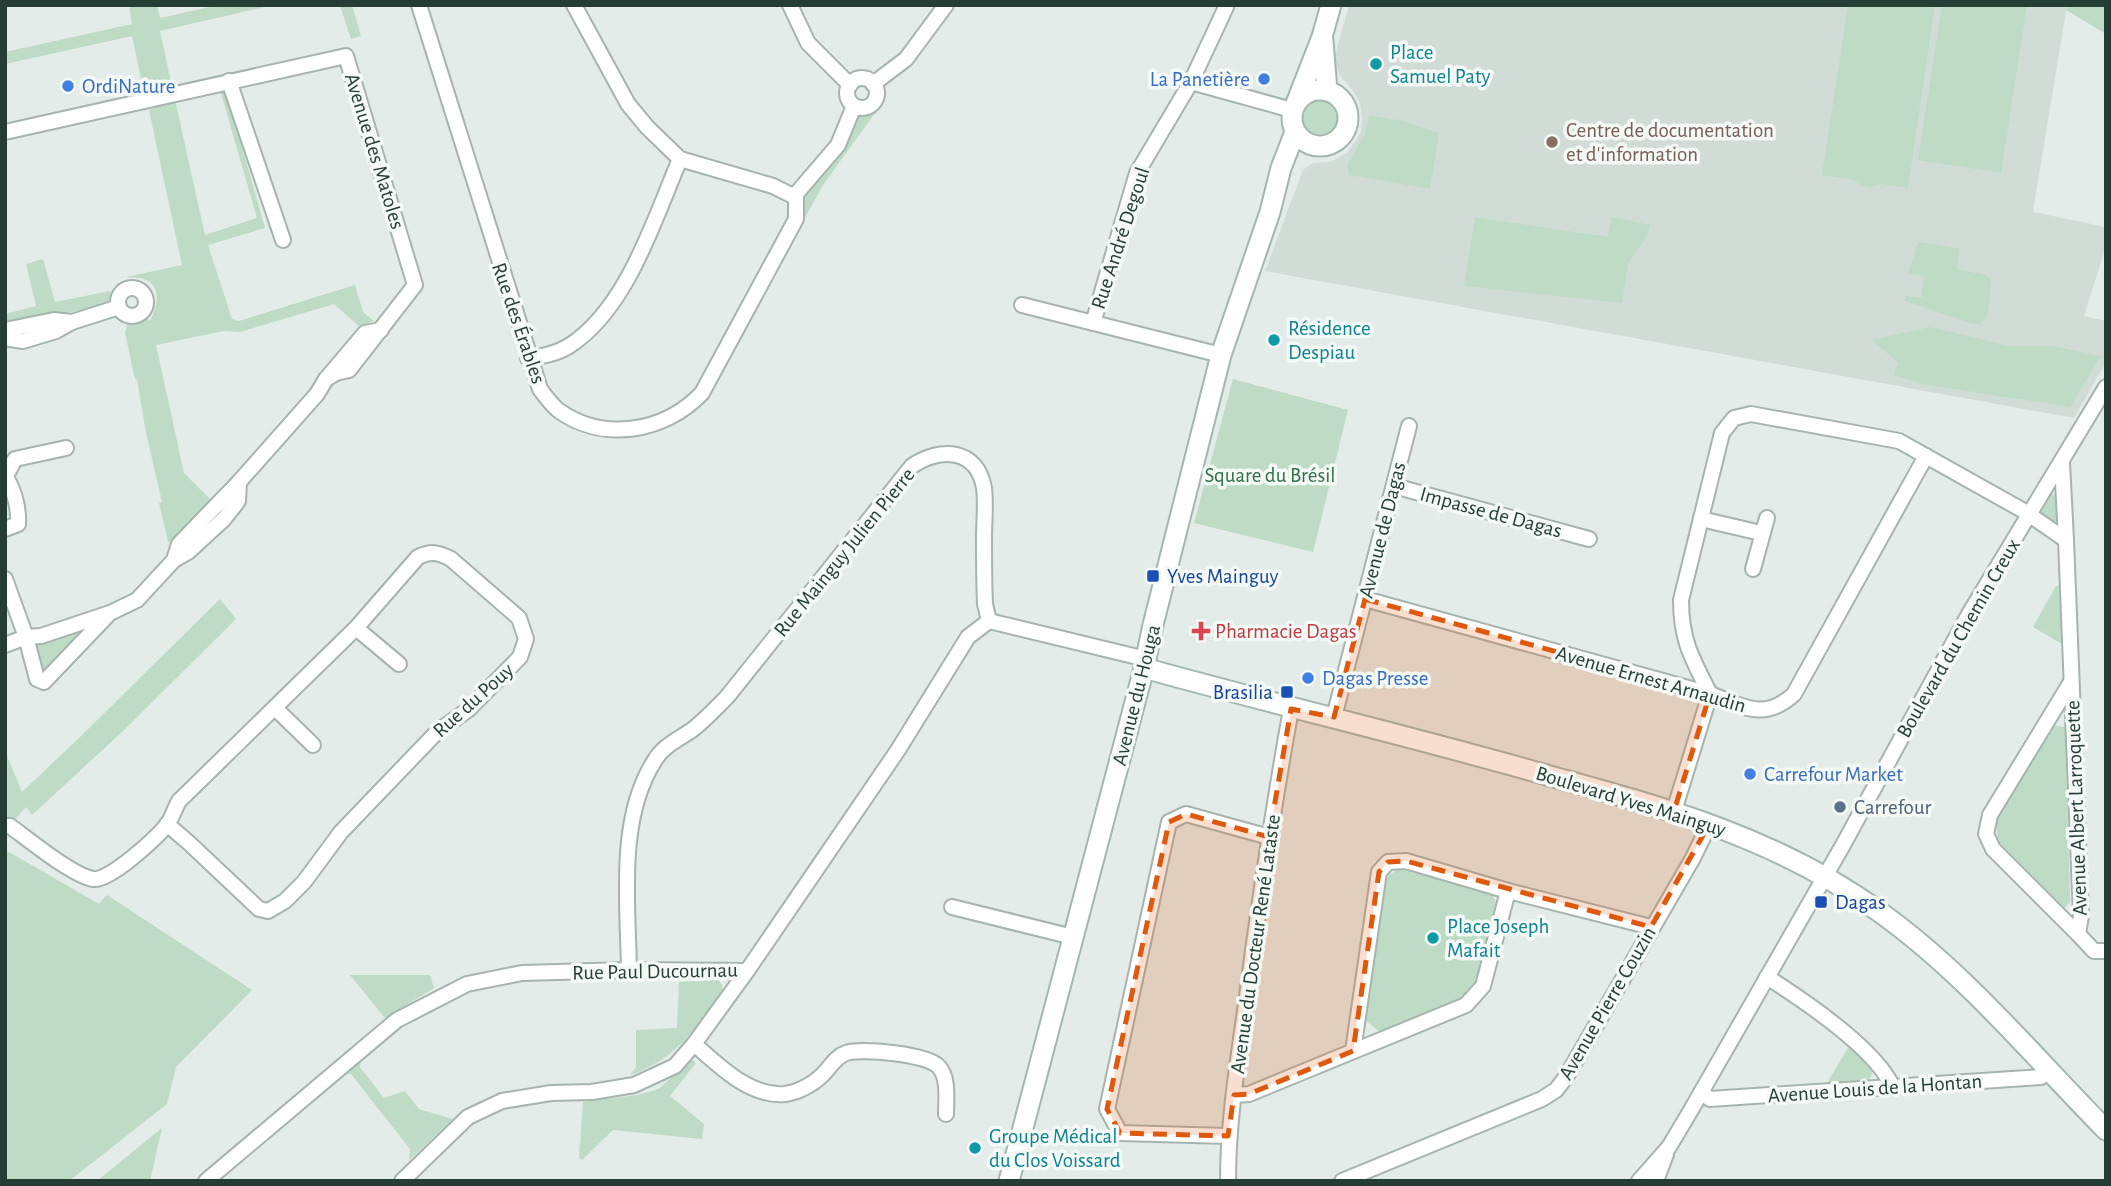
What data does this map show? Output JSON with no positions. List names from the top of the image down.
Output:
{
  "streets": {
    "main road": ["Avenue du Houga", "Boulevard Yves Mainguy"],
    "street": [
      "Avenue des Matoles",
      "Rue André Degoul",
      "Rue des Érables",
      "Impasse de Dagas",
      "Avenue de Dagas",
      "Rue Mainguy Julien Pierre",
      "Boulevard du Chemin Creux",
      "Avenue Ernest Arnaudin",
      "Rue du Pouy",
      "Avenue Albert Larroquette",
      "Avenue du Docteur René Lataste",
      "Rue Paul Ducournau",
      "Avenue Pierre Couzin",
      "Avenue Louis de la Hontan"
    ]
  },
  "crossings": [
    ["Impasse de Dagas", "Avenue de Dagas"],
    ["Avenue de Dagas", "Avenue Ernest Arnaudin"],
    ["Avenue de Dagas", "Boulevard Yves Mainguy"],
    ["Rue Mainguy Julien Pierre", "Rue Paul Ducournau"],
    ["Boulevard du Chemin Creux", "Boulevard Yves Mainguy"],
    ["Boulevard du Chemin Creux", "Avenue Albert Larroquette"],
    ["Boulevard du Chemin Creux", "Avenue Louis de la Hontan"],
    ["Avenue du Houga", "Boulevard Yves Mainguy"],
    ["Boulevard Yves Mainguy", "Avenue du Docteur René Lataste"],
    ["Boulevard Yves Mainguy", "Avenue Pierre Couzin"],
    ["Boulevard Yves Mainguy", "Avenue Louis de la Hontan"]
  ],
  "parks": ["Square du Brésil"],
  "places": {
    "other": [
      "Place Samuel Paty",
      "La Panetière",
      "OrdiNature",
      "Centre de documentation et d'information",
      "Résidence Despiau",
      "Dagas Presse",
      "Carrefour Market",
      "Carrefour",
      "Place Joseph Mafait",
      "Groupe Médical du Clos Voissard"
    ],
    "transit": ["Yves Mainguy", "Brasilia", "Dagas"],
    "health": ["Pharmacie Dagas"]
  }
}
